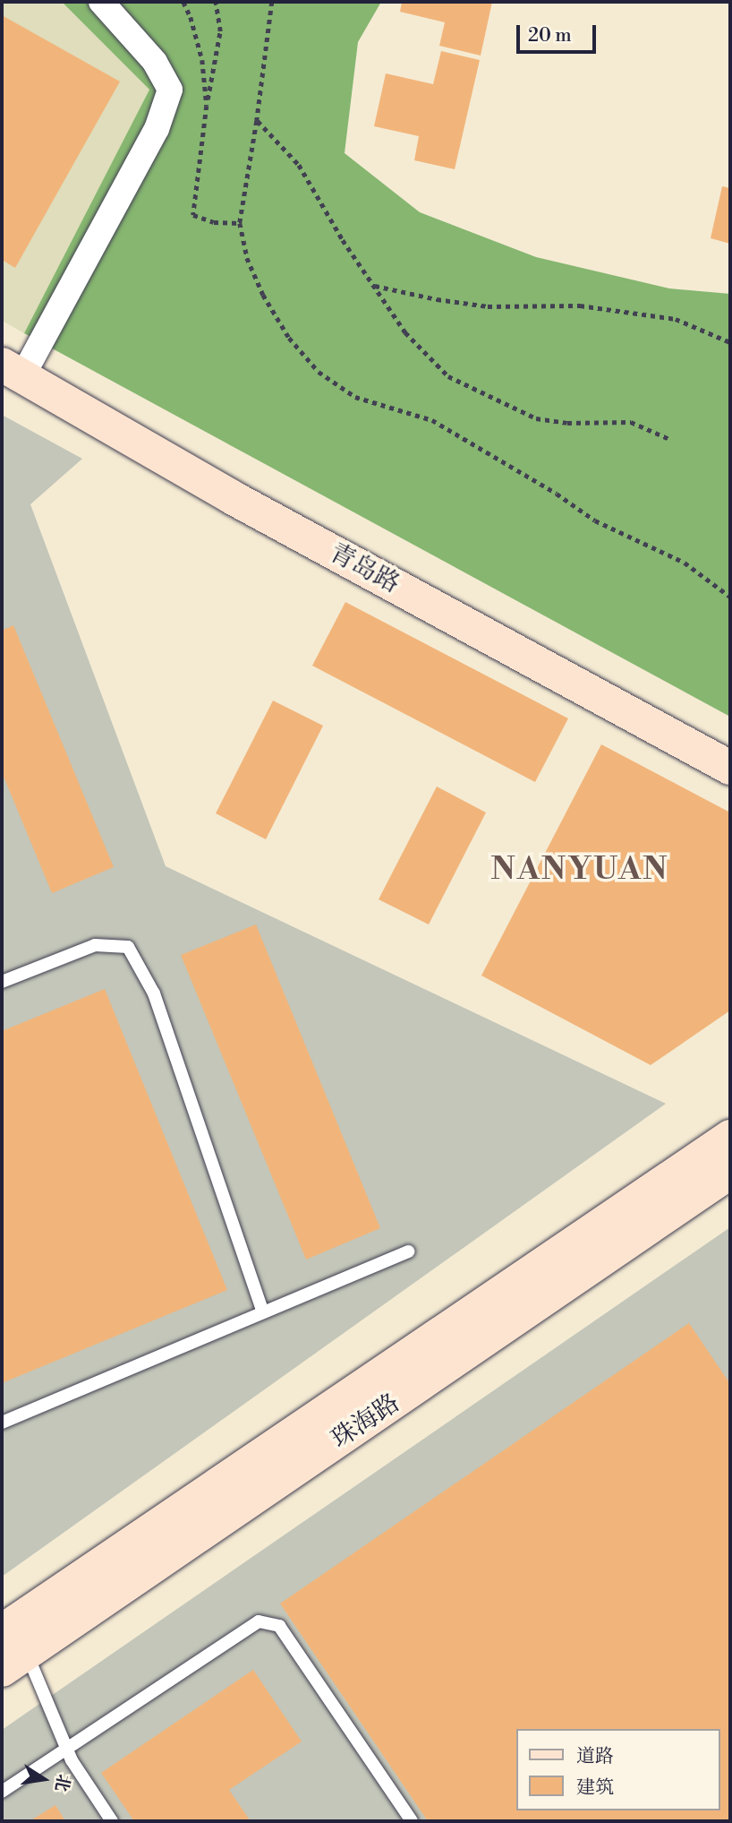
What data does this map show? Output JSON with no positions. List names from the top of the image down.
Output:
{
  "streets": {
    "main road": ["青岛路", "珠海路"]
  },
  "districts": ["NANYUAN"],
  "legend": ["道路", "建筑"],
  "scale_bar": "20 m",
  "north": "right"
}
